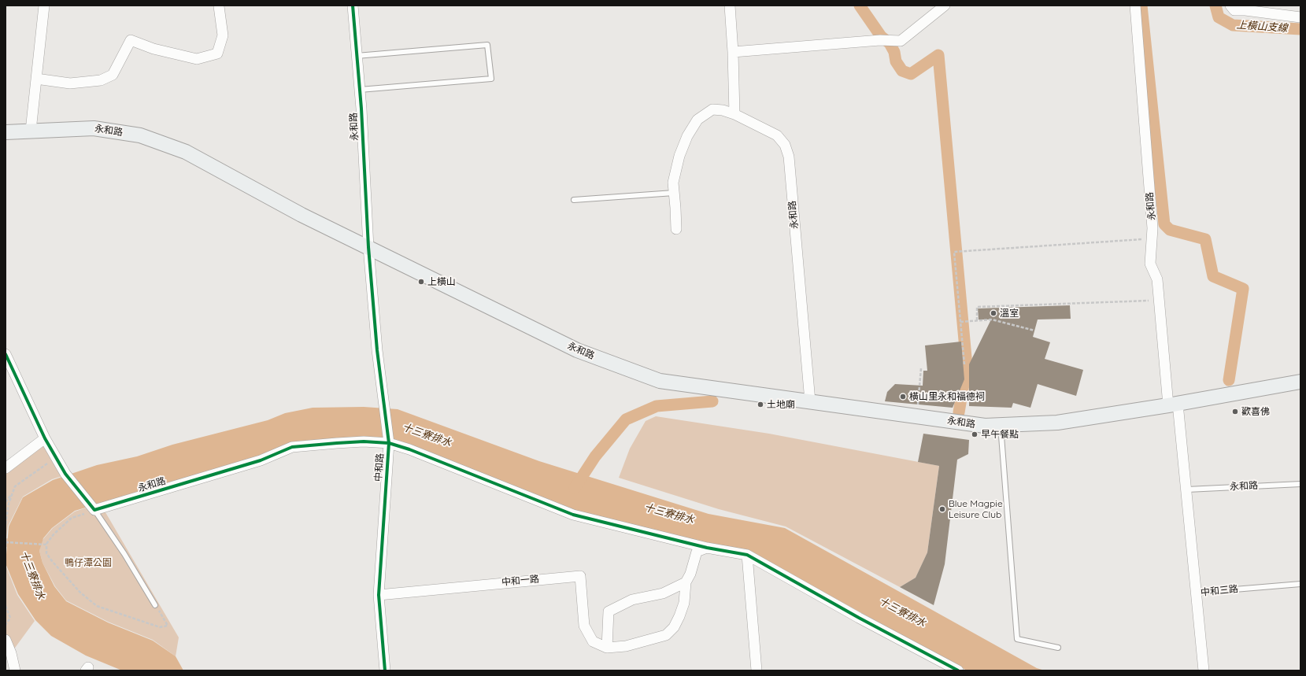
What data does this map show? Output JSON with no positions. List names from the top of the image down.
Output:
{
  "streets": {
    "main road": ["永和路"],
    "street": ["中和路", "中和一路", "中和三路"]
  },
  "crossings": [
    ["永和路", "中和路"],
    ["永和路", "中和一路"],
    ["永和路", "中和三路"],
    ["中和路", "中和一路"]
  ],
  "water": ["上橫山支線", "十三寮排水"],
  "parks": ["鴨仔潭公園"],
  "places": [
    "上橫山",
    "溫室",
    "橫山里永和福德祠",
    "土地廟",
    "歡喜佛",
    "早午餐點",
    "Blue Magpie Leisure Club"
  ]
}
